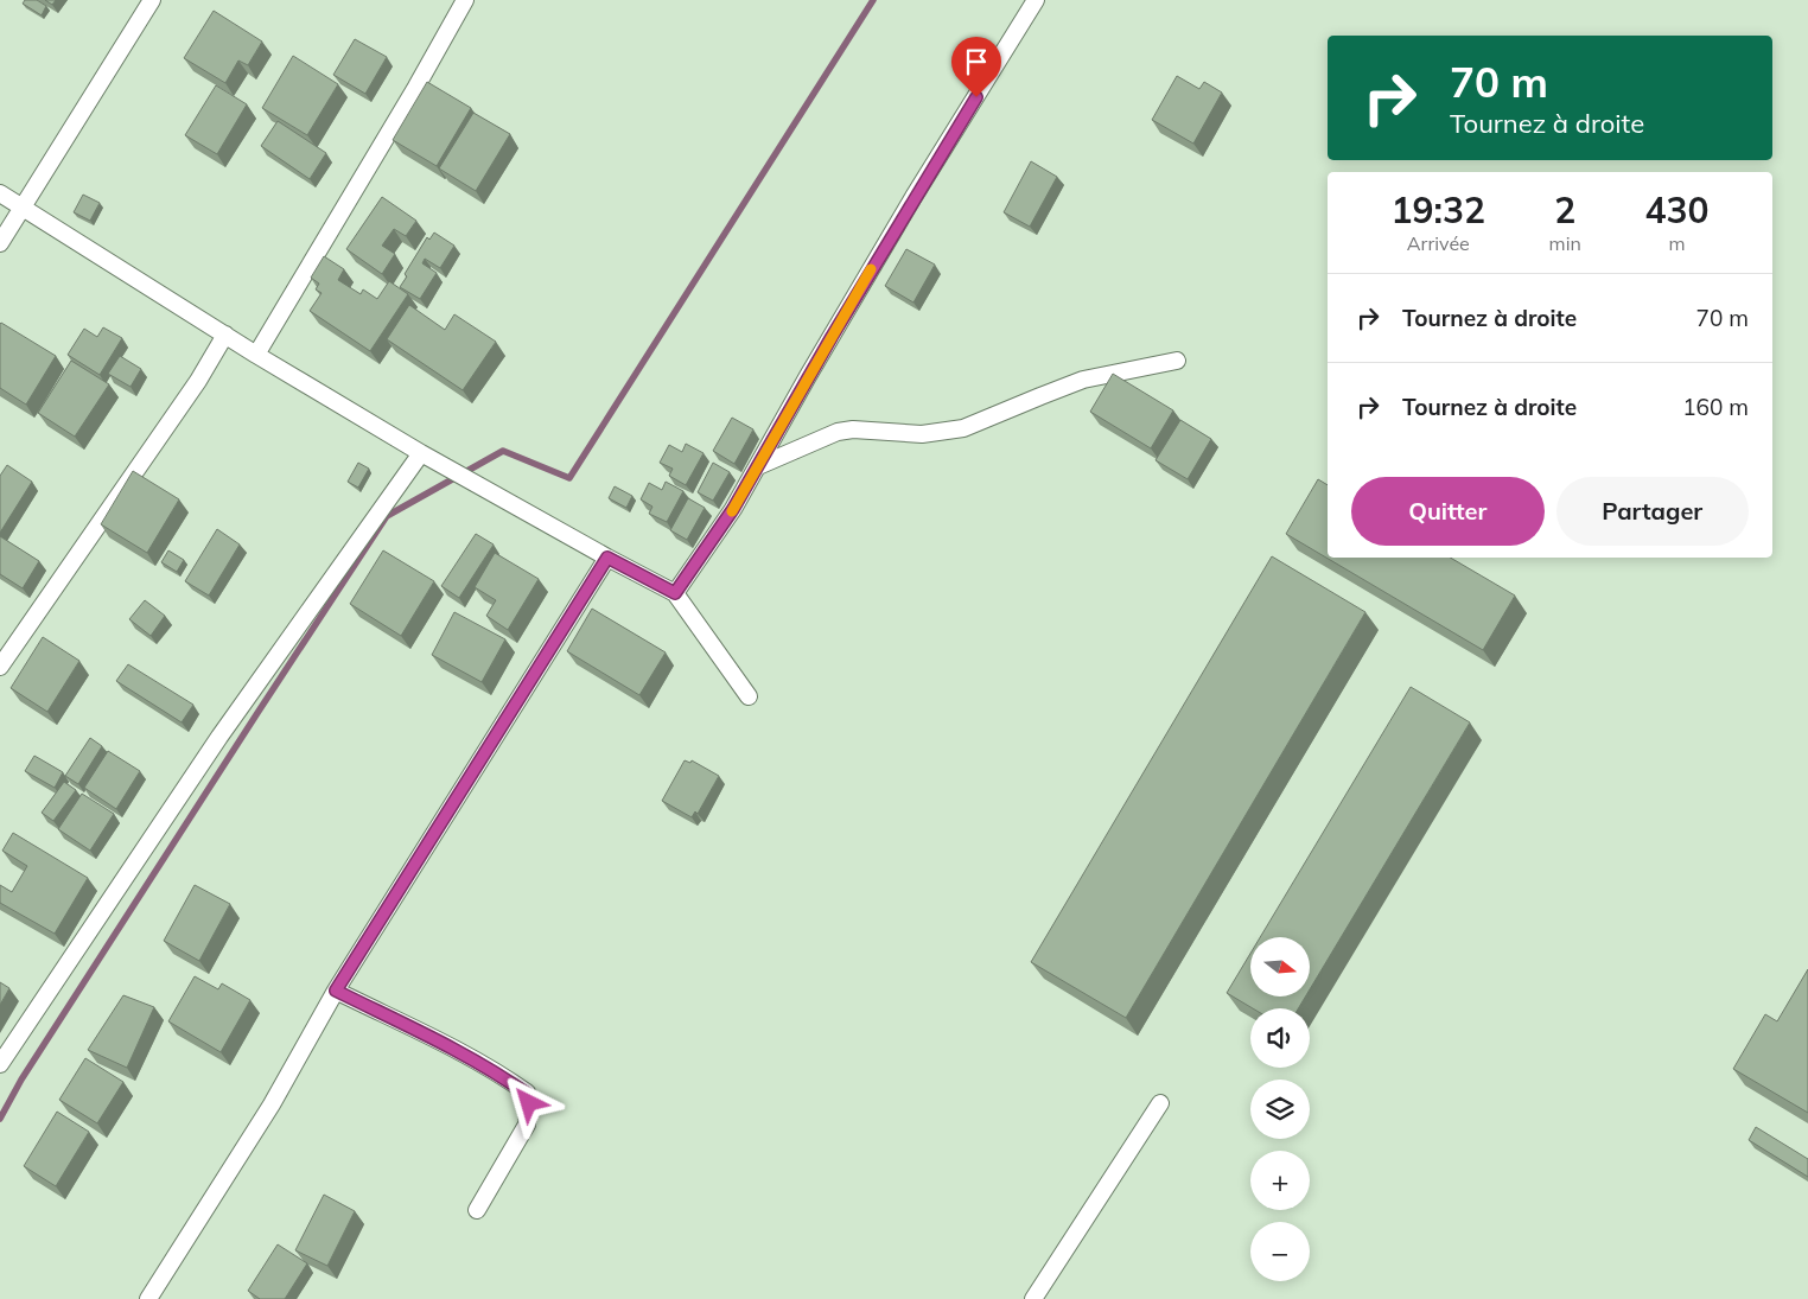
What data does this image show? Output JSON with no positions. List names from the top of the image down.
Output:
{
  "north": "right",
  "page": {
    "turn": ["70 m", "Tournez à droite"],
    "eta": [
      "19:32",
      "Arrivée",
      "2",
      "min",
      "430",
      "m"
    ],
    "list": [
      {
        "name": "Tournez à droite",
        "value": "70 m"
      },
      {
        "name": "Tournez à droite",
        "value": "160 m"
      }
    ],
    "buttons": ["Quitter", "Partager"],
    "map_buttons": ["+", "−"]
  }
}
